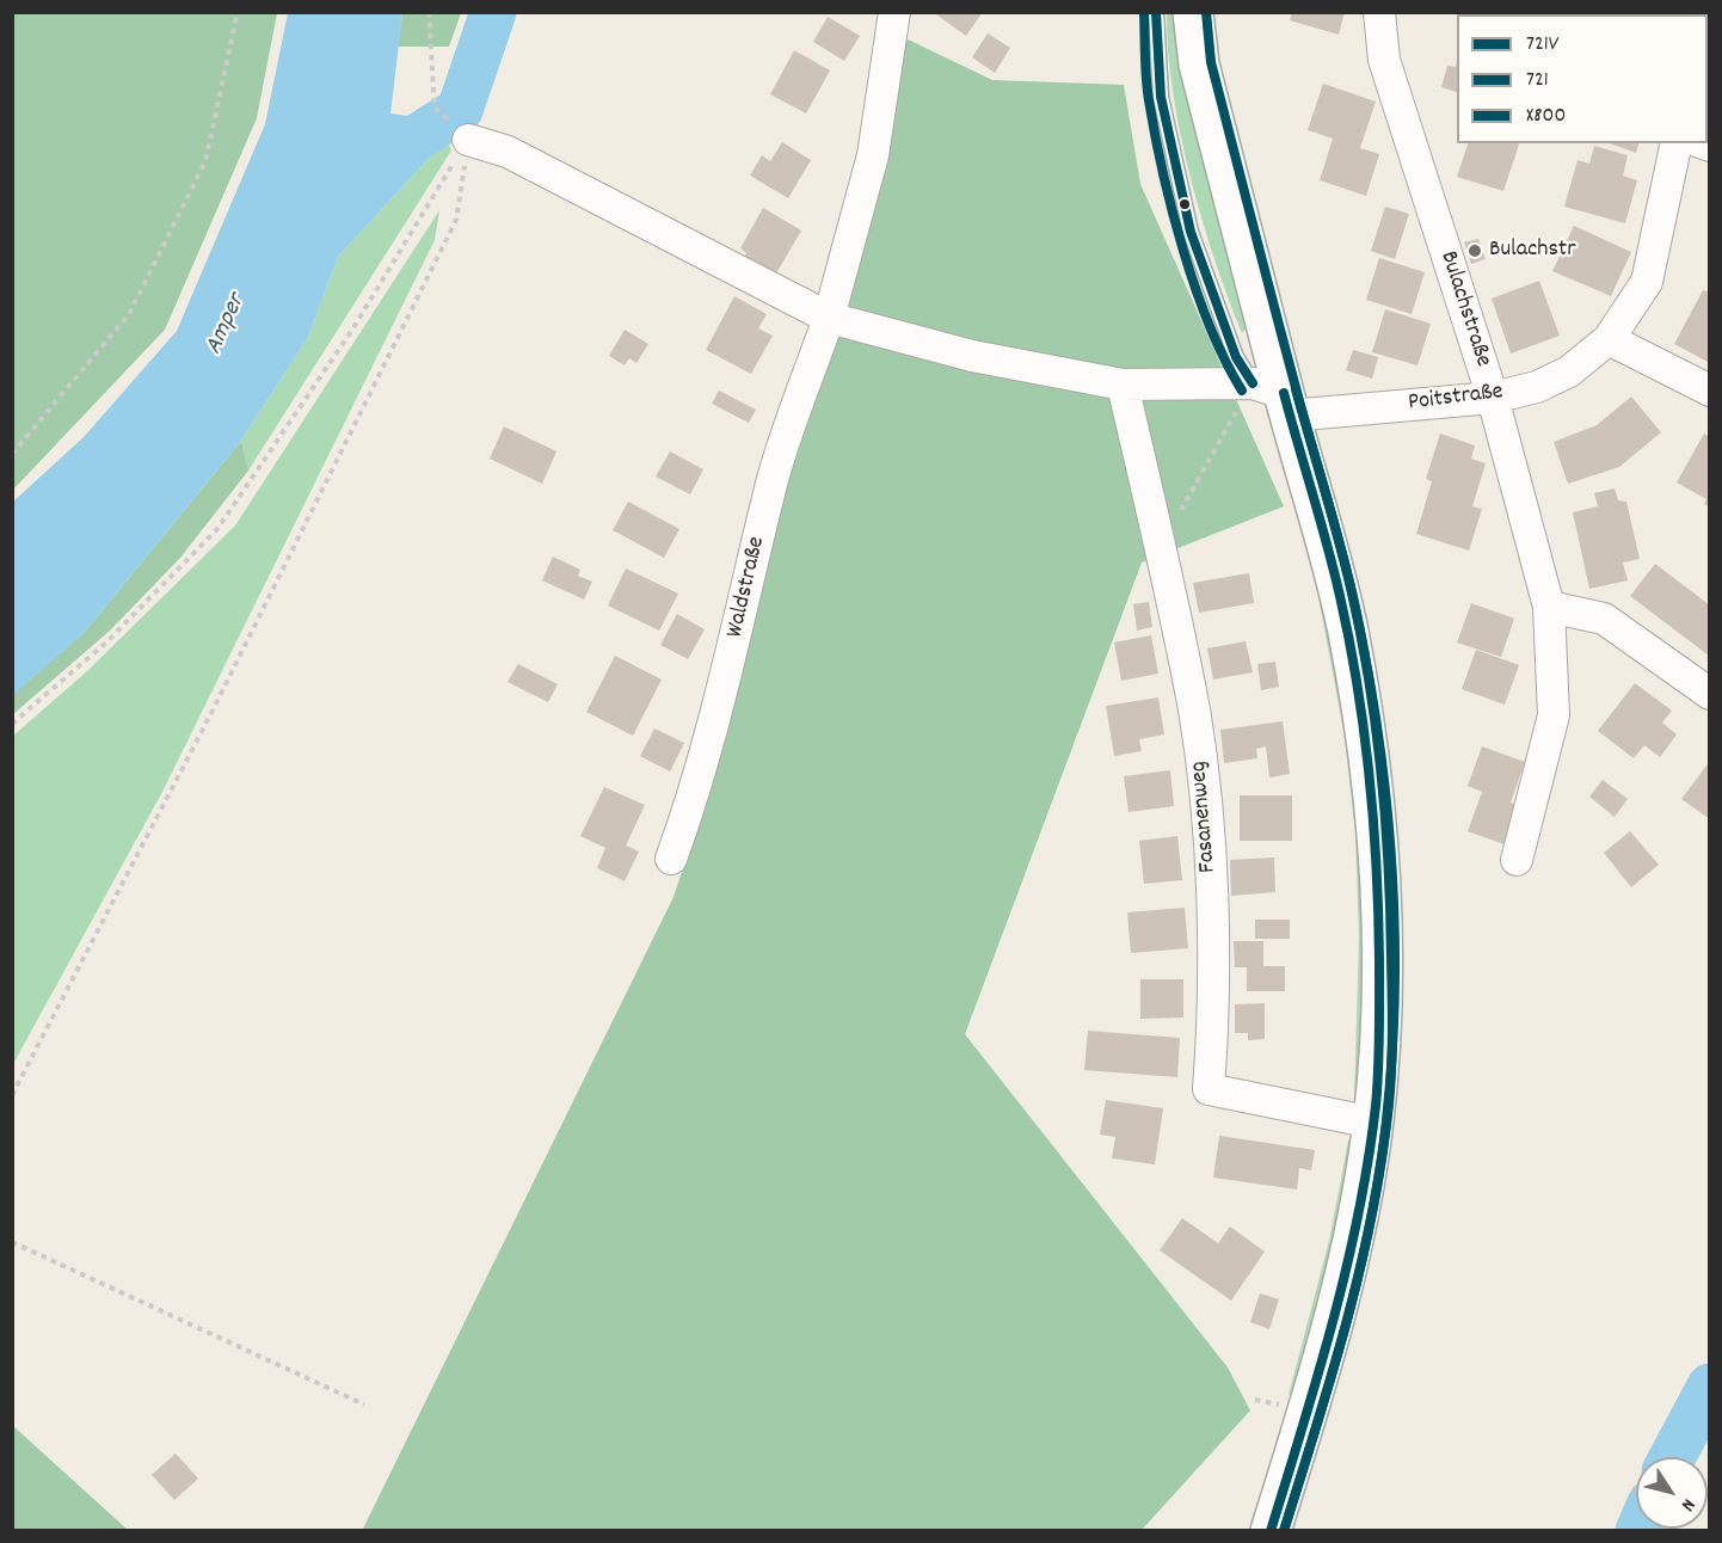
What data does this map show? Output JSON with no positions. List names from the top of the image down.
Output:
{
  "streets": {
    "street": [
      "Bulachstraße",
      "Poitstraße",
      "Waldstraße",
      "Fasanenweg"
    ]
  },
  "crossings": [
    ["Bulachstraße", "Poitstraße"]
  ],
  "water": ["Amper"],
  "places": ["Bulachstr"],
  "lines": ["transit line 721V", "transit line X800", "transit line 721"],
  "legend": ["721V", "721", "X800"],
  "north": "bottom right"
}
